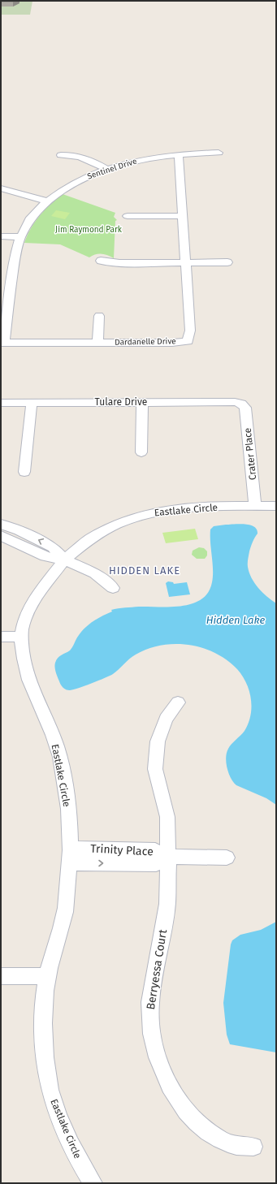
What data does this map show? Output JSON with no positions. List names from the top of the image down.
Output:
{
  "streets": {
    "street": [
      "Sentinel Drive",
      "Dardanelle Drive",
      "Tulare Drive",
      "Crater Place",
      "Eastlake Circle",
      "Trinity Place",
      "Berryessa Court"
    ]
  },
  "crossings": [
    ["Sentinel Drive", "Dardanelle Drive"],
    ["Tulare Drive", "Crater Place"],
    ["Crater Place", "Eastlake Circle"],
    ["Eastlake Circle", "Trinity Place"],
    ["Trinity Place", "Berryessa Court"]
  ],
  "districts": ["HIDDEN LAKE"],
  "water": ["Hidden Lake"],
  "parks": ["Jim Raymond Park"]
}
